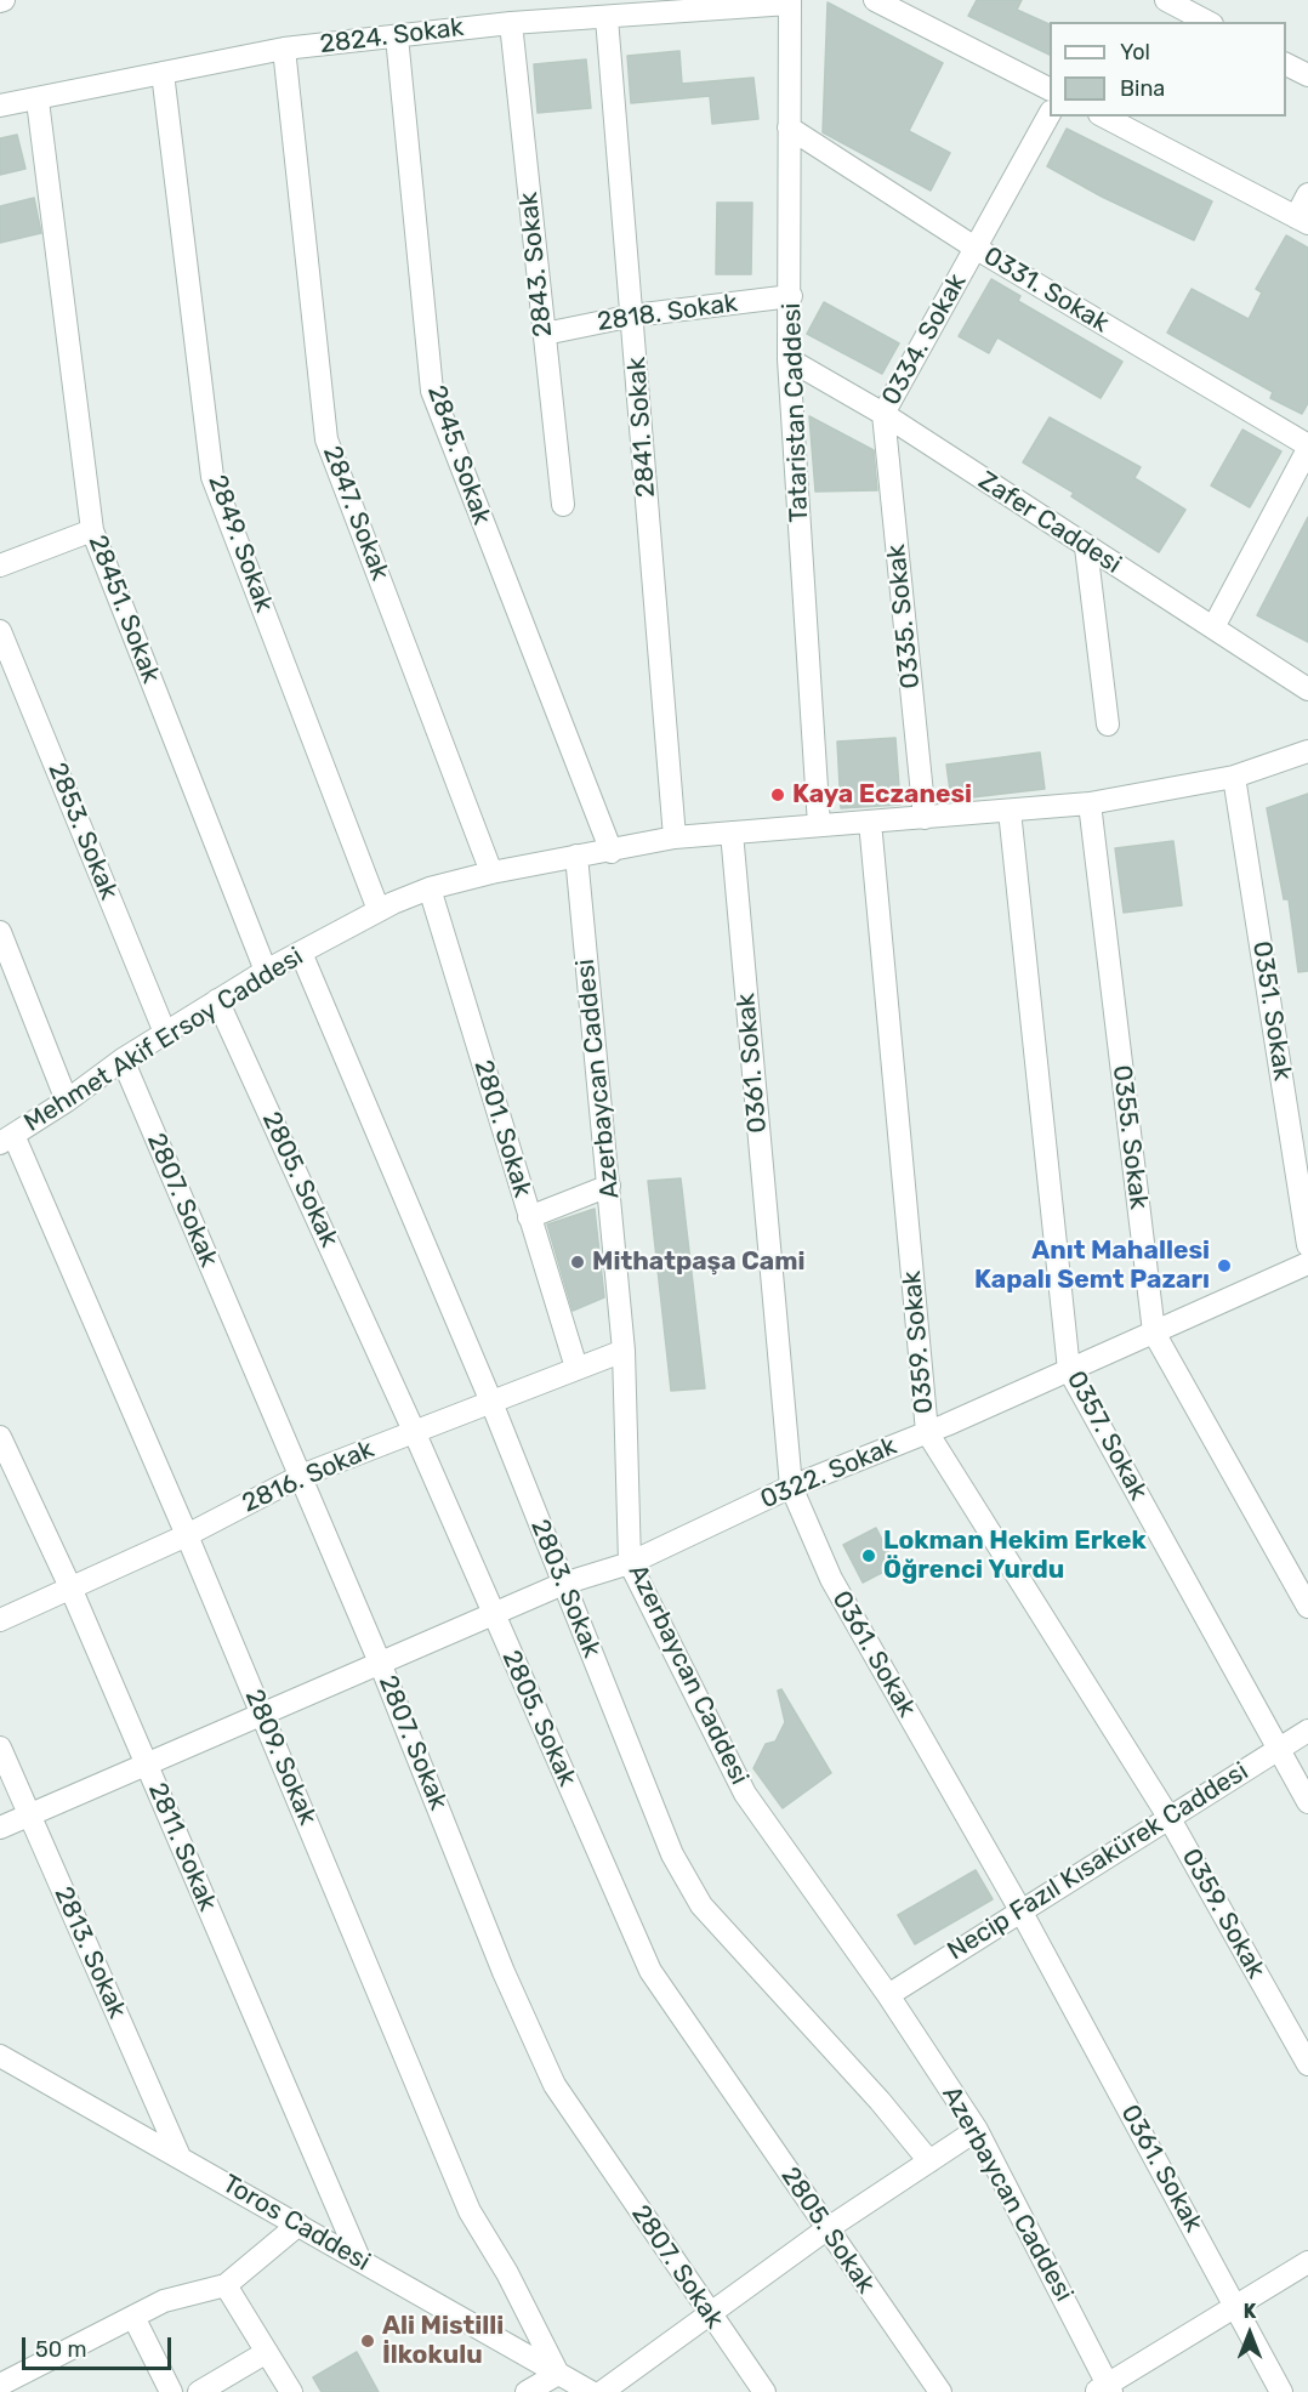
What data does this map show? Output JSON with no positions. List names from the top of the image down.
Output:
{
  "streets": {
    "street": [
      "2824. Sokak",
      "2843. Sokak",
      "0331. Sokak",
      "2818. Sokak",
      "0334. Sokak",
      "Tataristan Caddesi",
      "2841. Sokak",
      "2845. Sokak",
      "2847. Sokak",
      "Zafer Caddesi",
      "2849. Sokak",
      "28451. Sokak",
      "0335. Sokak",
      "2853. Sokak",
      "0351. Sokak",
      "Mehmet Akif Ersoy Caddesi",
      "0361. Sokak",
      "Azerbaycan Caddesi",
      "2801. Sokak",
      "0355. Sokak",
      "2805. Sokak",
      "2807. Sokak",
      "0359. Sokak",
      "0357. Sokak",
      "0322. Sokak",
      "2816. Sokak",
      "2803. Sokak",
      "2809. Sokak",
      "2811. Sokak",
      "Necip Fazıl Kısakürek Caddesi",
      "2813. Sokak",
      "Toros Caddesi"
    ]
  },
  "crossings": [
    ["2824. Sokak", "2843. Sokak"],
    ["2824. Sokak", "Tataristan Caddesi"],
    ["2824. Sokak", "2841. Sokak"],
    ["2824. Sokak", "2845. Sokak"],
    ["2824. Sokak", "2847. Sokak"],
    ["2824. Sokak", "2849. Sokak"],
    ["2824. Sokak", "28451. Sokak"],
    ["2843. Sokak", "2818. Sokak"],
    ["0331. Sokak", "0334. Sokak"],
    ["0331. Sokak", "Tataristan Caddesi"],
    ["2818. Sokak", "Tataristan Caddesi"],
    ["2818. Sokak", "2841. Sokak"],
    ["0334. Sokak", "Zafer Caddesi"],
    ["0334. Sokak", "0335. Sokak"],
    ["Tataristan Caddesi", "Zafer Caddesi"],
    ["Tataristan Caddesi", "Mehmet Akif Ersoy Caddesi"],
    ["2841. Sokak", "Mehmet Akif Ersoy Caddesi"],
    ["2845. Sokak", "Mehmet Akif Ersoy Caddesi"],
    ["2847. Sokak", "Mehmet Akif Ersoy Caddesi"],
    ["Zafer Caddesi", "0335. Sokak"],
    ["2849. Sokak", "Mehmet Akif Ersoy Caddesi"],
    ["28451. Sokak", "Mehmet Akif Ersoy Caddesi"],
    ["0335. Sokak", "Mehmet Akif Ersoy Caddesi"],
    ["2853. Sokak", "Mehmet Akif Ersoy Caddesi"],
    ["0351. Sokak", "Mehmet Akif Ersoy Caddesi"],
    ["Mehmet Akif Ersoy Caddesi", "0361. Sokak"],
    ["Mehmet Akif Ersoy Caddesi", "Azerbaycan Caddesi"],
    ["Mehmet Akif Ersoy Caddesi", "2801. Sokak"],
    ["Mehmet Akif Ersoy Caddesi", "0355. Sokak"],
    ["Mehmet Akif Ersoy Caddesi", "2805. Sokak"],
    ["Mehmet Akif Ersoy Caddesi", "2807. Sokak"],
    ["Mehmet Akif Ersoy Caddesi", "0359. Sokak"],
    ["Mehmet Akif Ersoy Caddesi", "0357. Sokak"],
    ["Mehmet Akif Ersoy Caddesi", "2803. Sokak"],
    ["Mehmet Akif Ersoy Caddesi", "2809. Sokak"],
    ["0361. Sokak", "0322. Sokak"],
    ["0361. Sokak", "Necip Fazıl Kısakürek Caddesi"],
    ["Azerbaycan Caddesi", "0322. Sokak"],
    ["Azerbaycan Caddesi", "2816. Sokak"],
    ["Azerbaycan Caddesi", "Necip Fazıl Kısakürek Caddesi"],
    ["2801. Sokak", "2816. Sokak"],
    ["0355. Sokak", "0322. Sokak"],
    ["2805. Sokak", "0322. Sokak"],
    ["2805. Sokak", "2816. Sokak"],
    ["2807. Sokak", "0322. Sokak"],
    ["2807. Sokak", "2816. Sokak"],
    ["0359. Sokak", "0322. Sokak"],
    ["0359. Sokak", "Necip Fazıl Kısakürek Caddesi"],
    ["0357. Sokak", "0322. Sokak"],
    ["0357. Sokak", "Necip Fazıl Kısakürek Caddesi"],
    ["0322. Sokak", "2803. Sokak"],
    ["0322. Sokak", "2809. Sokak"],
    ["0322. Sokak", "2811. Sokak"],
    ["0322. Sokak", "2813. Sokak"],
    ["2816. Sokak", "2803. Sokak"],
    ["2816. Sokak", "2809. Sokak"],
    ["2816. Sokak", "2811. Sokak"],
    ["2809. Sokak", "Toros Caddesi"],
    ["2811. Sokak", "Toros Caddesi"],
    ["2813. Sokak", "Toros Caddesi"]
  ],
  "places": [
    "Kaya Eczanesi",
    "Mithatpaşa Cami",
    "Anıt Mahallesi Kapalı Semt Pazarı",
    "Lokman Hekim Erkek Öğrenci Yurdu",
    "Ali Mistilli İlkokulu"
  ],
  "legend": ["Yol", "Bina"],
  "scale_bar": "50 m",
  "north": "top"
}
